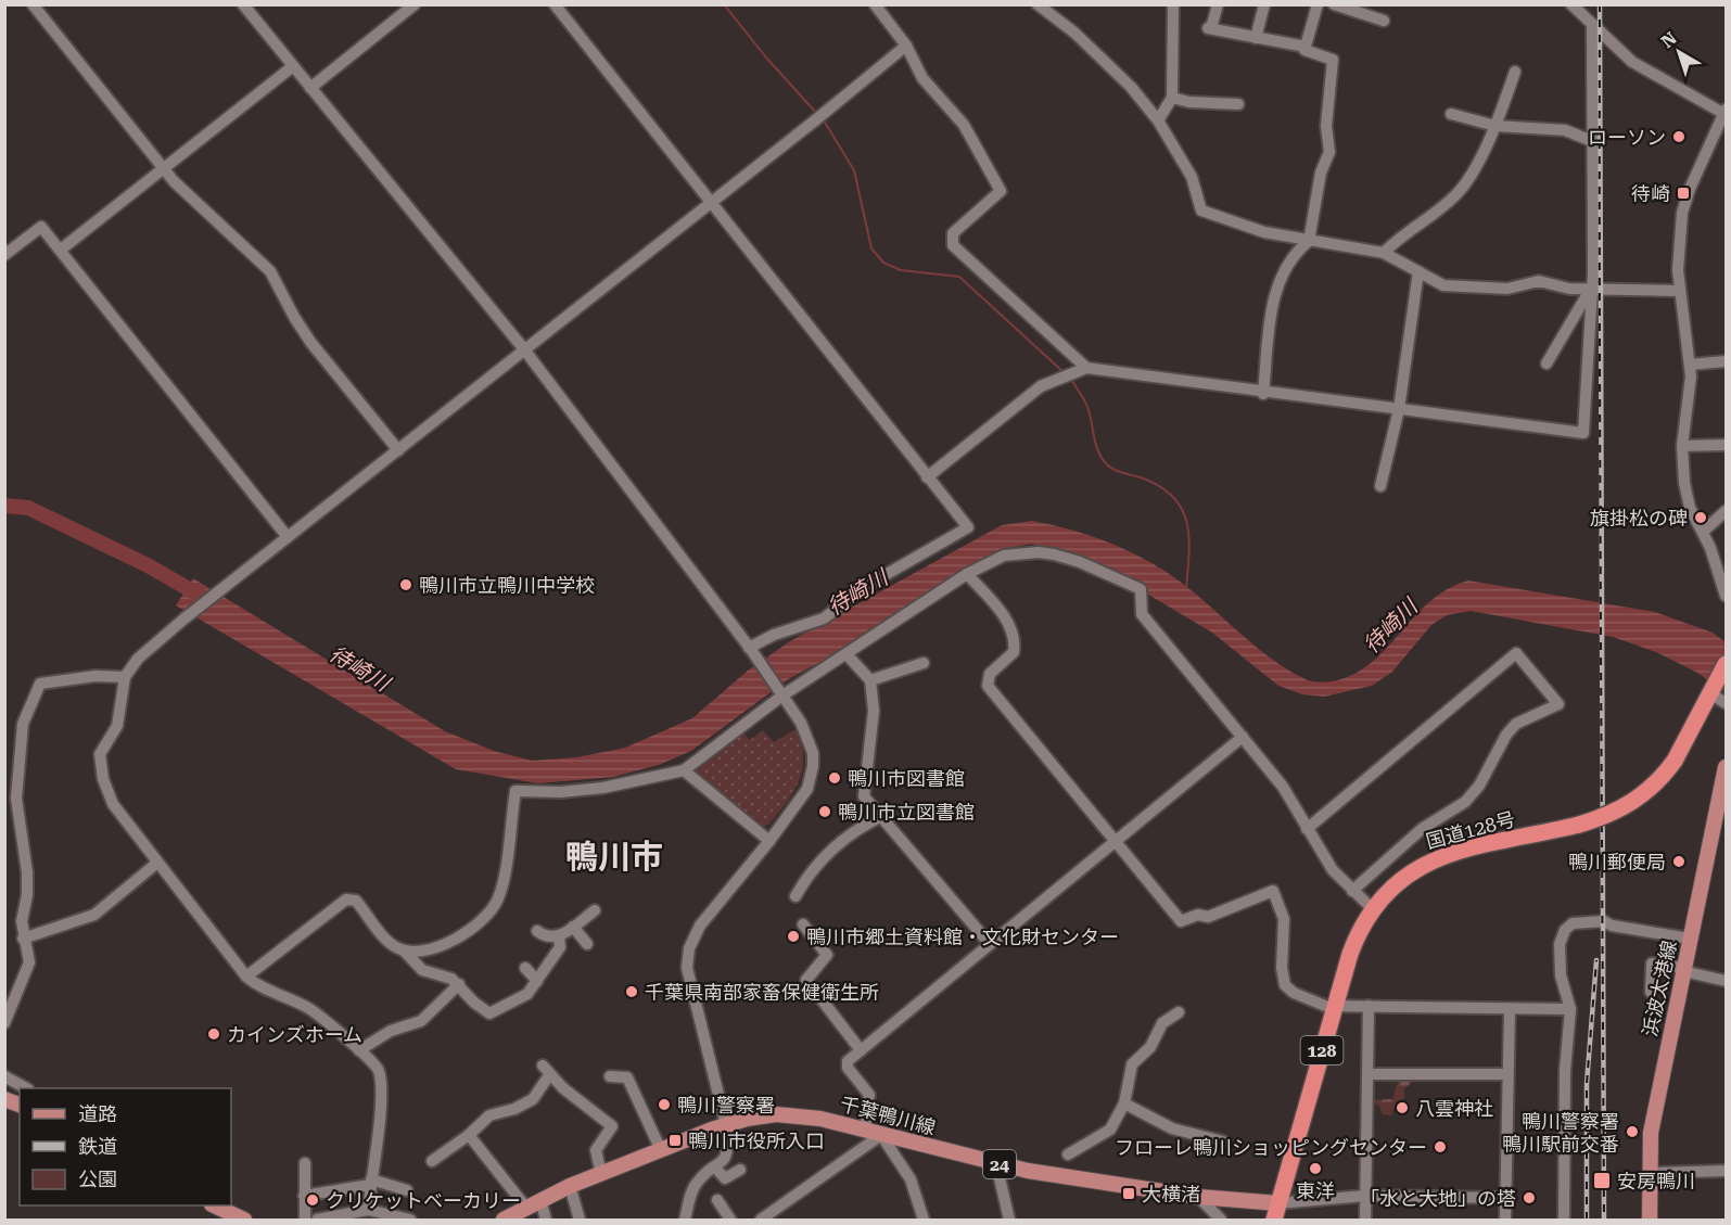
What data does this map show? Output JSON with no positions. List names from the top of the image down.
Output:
{
  "streets": {
    "highway": ["国道128号", "128"],
    "main road": ["浜波太港線", "千葉鴨川線", "24"]
  },
  "crossings": [
    ["国道128号", "千葉鴨川線"]
  ],
  "districts": ["鴨川市"],
  "water": ["待崎川"],
  "places": {
    "other": [
      "ローソン",
      "旗掛松の碑",
      "鴨川市立鴨川中学校",
      "鴨川市図書館",
      "鴨川市立図書館",
      "鴨川郵便局",
      "鴨川市郷土資料館・文化財センター",
      "千葉県南部家畜保健衛生所",
      "カインズホーム",
      "鴨川警察署",
      "八雲神社",
      "鴨川警察署 鴨川駅前交番",
      "フローレ鴨川ショッピングセンター",
      "東洋",
      "「水と大地」の塔",
      "クリケットベーカリー"
    ],
    "transit": [
      "待崎",
      "鴨川市役所入口",
      "安房鴨川",
      "大横渚"
    ]
  },
  "legend": ["道路", "鉄道", "公園"],
  "north": "top left"
}
